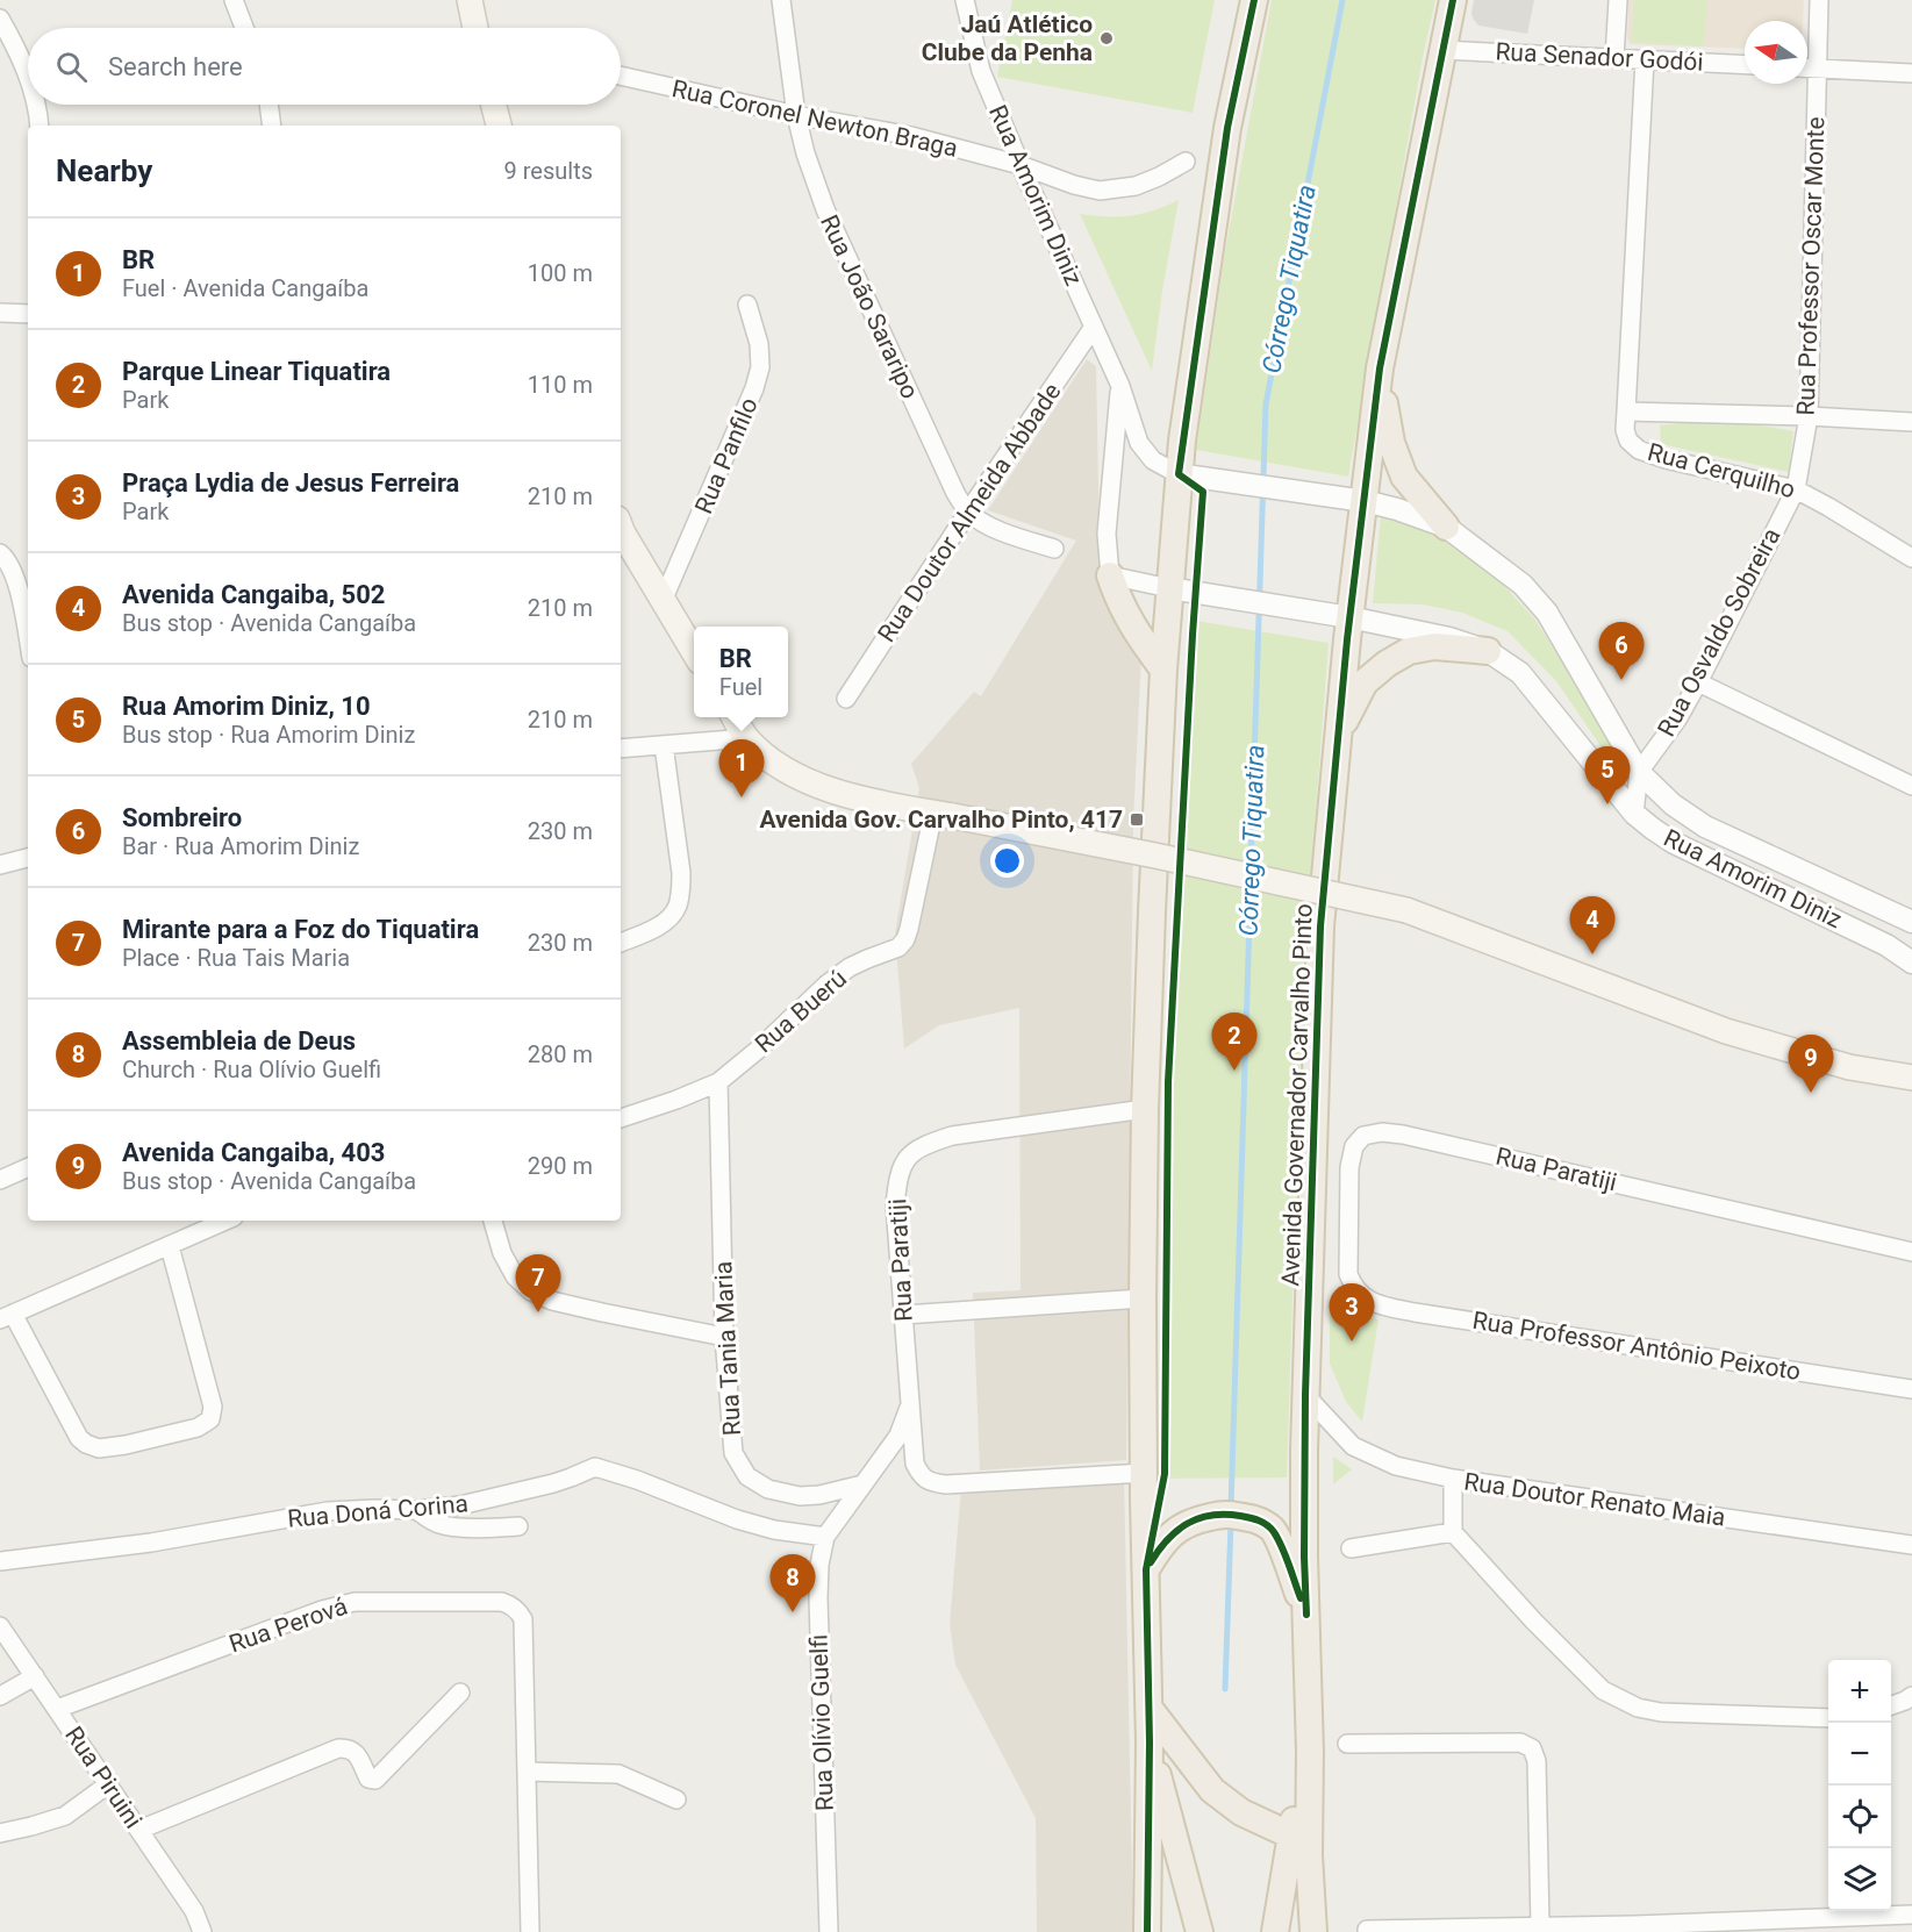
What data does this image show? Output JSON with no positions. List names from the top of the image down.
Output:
{
  "streets": {
    "main road": ["Avenida Governador Carvalho Pinto"],
    "street": [
      "Rua Senador Godói",
      "Rua Coronel Newton Braga",
      "Rua Amorim Diniz",
      "Rua Professor Oscar Monte",
      "Rua João Sararipo",
      "Rua Panfilo",
      "Rua Cerquilho",
      "Rua Doutor Almeida Abbade",
      "Rua Osvaldo Sobreira",
      "Rua Buerú",
      "Rua Paratiji",
      "Rua Professor Antônio Peixoto",
      "Rua Tania Maria",
      "Rua Doutor Renato Maia",
      "Rua Doná Corina",
      "Rua Perová",
      "Rua Olívio Guelfi",
      "Rua Piruini"
    ]
  },
  "crossings": [
    ["Rua Senador Godói", "Rua Cerquilho"],
    ["Rua Senador Godói", "Avenida Governador Carvalho Pinto"],
    ["Rua Coronel Newton Braga", "Rua Amorim Diniz"],
    ["Rua Coronel Newton Braga", "Rua João Sararipo"],
    ["Rua Amorim Diniz", "Rua Doutor Almeida Abbade"],
    ["Rua Amorim Diniz", "Rua Osvaldo Sobreira"],
    ["Rua Amorim Diniz", "Avenida Governador Carvalho Pinto"],
    ["Rua Professor Oscar Monte", "Rua Cerquilho"],
    ["Rua Professor Oscar Monte", "Rua Osvaldo Sobreira"],
    ["Rua João Sararipo", "Rua Doutor Almeida Abbade"],
    ["Rua Cerquilho", "Rua Osvaldo Sobreira"],
    ["Rua Buerú", "Rua Tania Maria"],
    ["Avenida Governador Carvalho Pinto", "Rua Doutor Renato Maia"],
    ["Rua Paratiji", "Rua Professor Antônio Peixoto"],
    ["Rua Tania Maria", "Rua Olívio Guelfi"],
    ["Rua Doná Corina", "Rua Olívio Guelfi"],
    ["Rua Perová", "Rua Piruini"]
  ],
  "water": ["Córrego Tiquatira"],
  "places": {
    "other": ["Jaú Atlético Clube da Penha"],
    "transit": ["Avenida Gov. Carvalho Pinto, 417"]
  },
  "north": "left",
  "page": {
    "search": "Search here",
    "heading": ["Nearby", "9 results"],
    "list": [
      {
        "mark": "1",
        "name": "BR",
        "note": "Fuel · Avenida Cangaíba",
        "value": "100 m"
      },
      {
        "mark": "2",
        "name": "Parque Linear Tiquatira",
        "note": "Park",
        "value": "110 m"
      },
      {
        "mark": "3",
        "name": "Praça Lydia de Jesus Ferreira",
        "note": "Park",
        "value": "210 m"
      },
      {
        "mark": "4",
        "name": "Avenida Cangaiba, 502",
        "note": "Bus stop · Avenida Cangaíba",
        "value": "210 m"
      },
      {
        "mark": "5",
        "name": "Rua Amorim Diniz, 10",
        "note": "Bus stop · Rua Amorim Diniz",
        "value": "210 m"
      },
      {
        "mark": "6",
        "name": "Sombreiro",
        "note": "Bar · Rua Amorim Diniz",
        "value": "230 m"
      },
      {
        "mark": "7",
        "name": "Mirante para a Foz do Tiquatira",
        "note": "Place · Rua Tais Maria",
        "value": "230 m"
      },
      {
        "mark": "8",
        "name": "Assembleia de Deus",
        "note": "Church · Rua Olívio Guelfi",
        "value": "280 m"
      },
      {
        "mark": "9",
        "name": "Avenida Cangaiba, 403",
        "note": "Bus stop · Avenida Cangaíba",
        "value": "290 m"
      }
    ],
    "pins": [
      "6",
      "1",
      "5",
      "4",
      "2",
      "9",
      "7",
      "3",
      "8"
    ],
    "popup": ["BR", "Fuel"],
    "map_buttons": ["+", "−"]
  }
}
